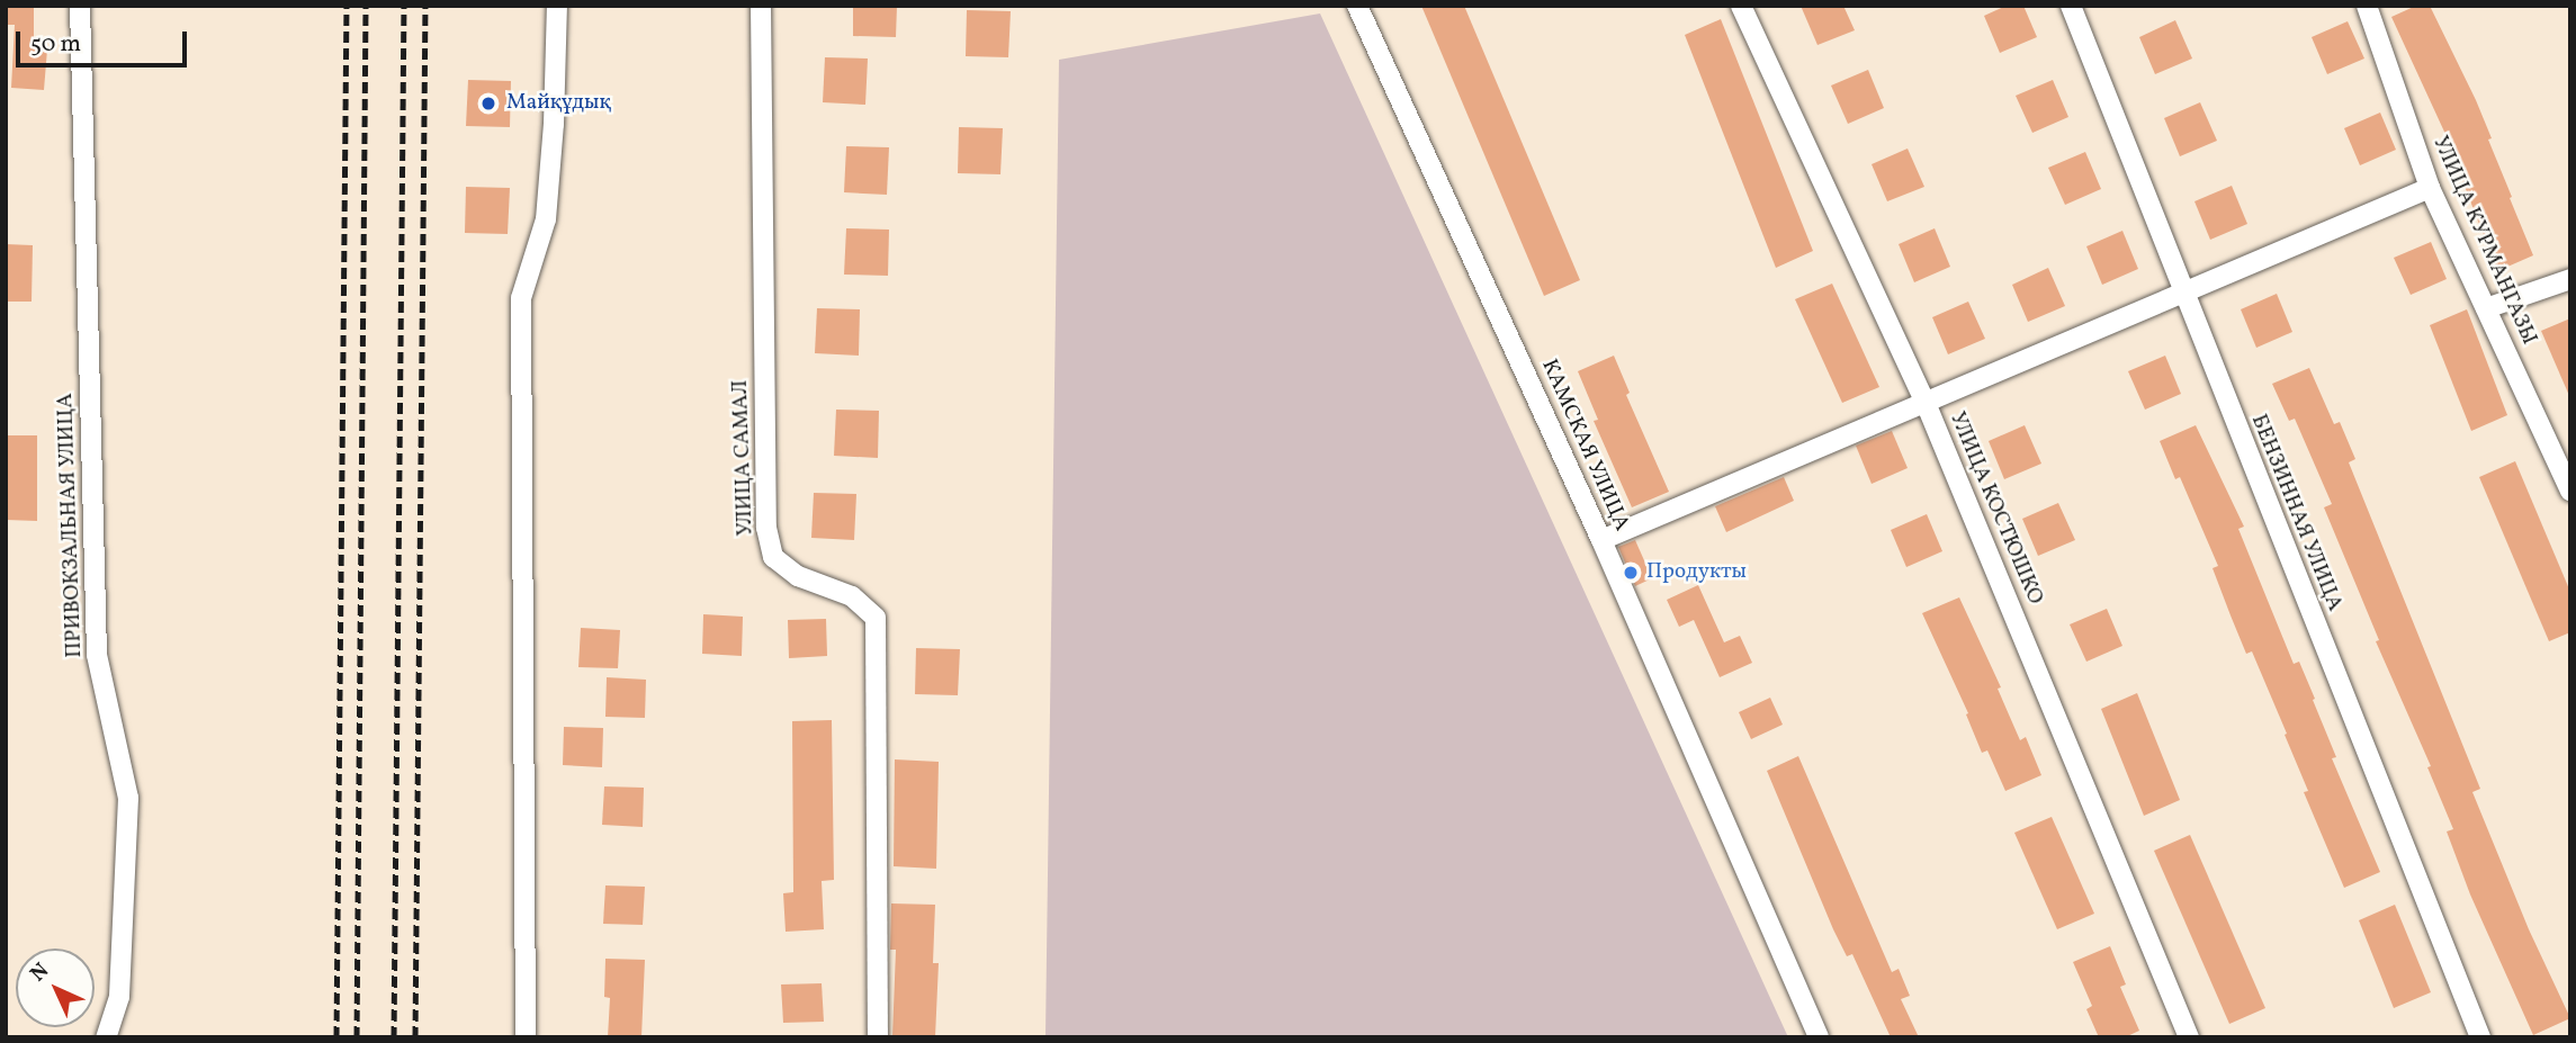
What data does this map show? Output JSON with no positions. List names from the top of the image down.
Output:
{
  "streets": {
    "street": [
      "УЛИЦА КУРМАНГАЗЫ",
      "КАМСКАЯ УЛИЦА",
      "УЛИЦА САМАЛ",
      "УЛИЦА КОСТЮШКО",
      "БЕНЗИННАЯ УЛИЦА",
      "ПРИВОКЗАЛЬНАЯ УЛИЦА"
    ]
  },
  "places": ["Майқұдық", "Продукты"],
  "scale_bar": "50 m",
  "north": "top left"
}
